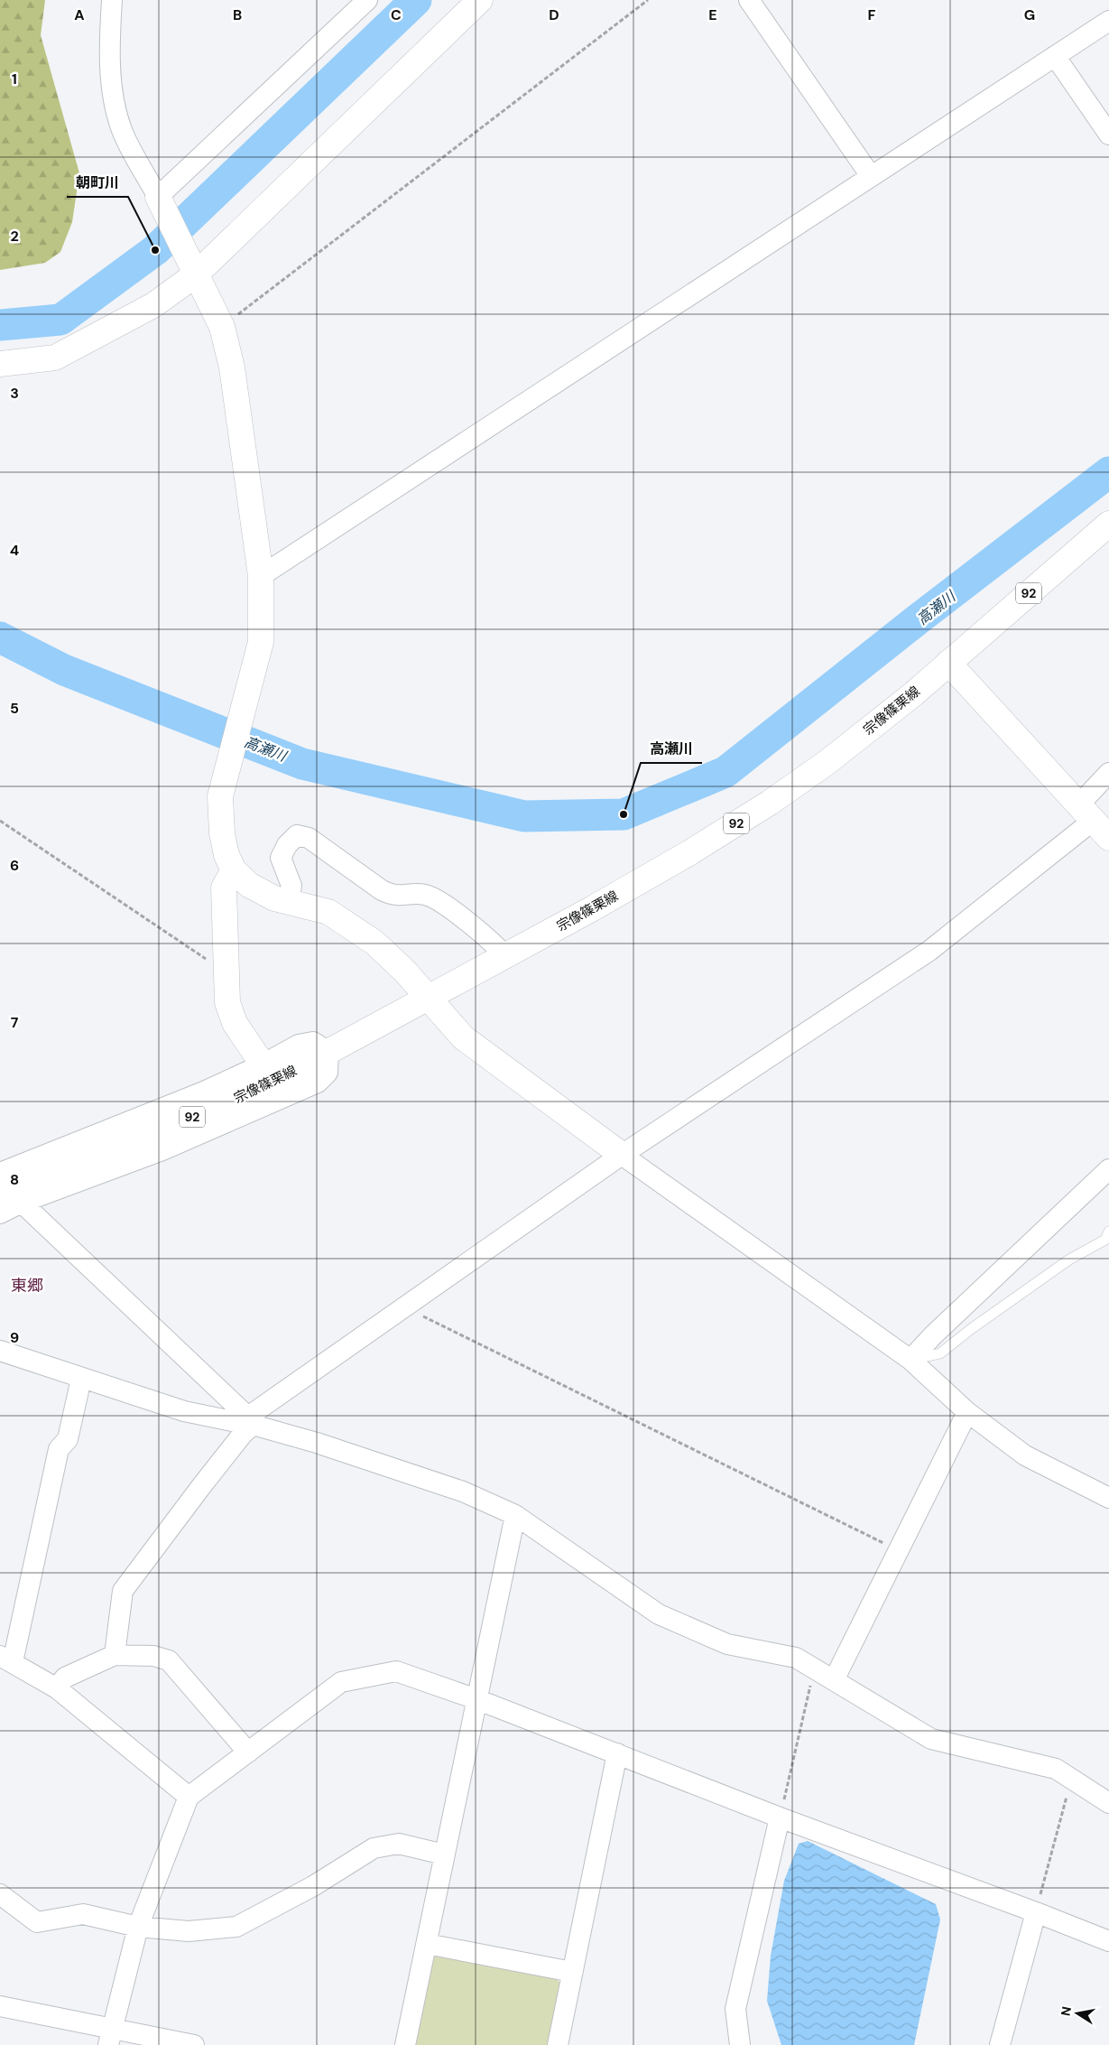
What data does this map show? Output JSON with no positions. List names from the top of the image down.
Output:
{
  "streets": {
    "street": ["92", "宗像篠栗線"]
  },
  "districts": ["東郷"],
  "water": ["高瀬川"],
  "places": ["朝町川", "高瀬川"],
  "north": "left",
  "grid": {
    "columns": [
      "A",
      "B",
      "C",
      "D",
      "E",
      "F",
      "G"
    ],
    "rows": [
      "1",
      "2",
      "3",
      "4",
      "5",
      "6",
      "7",
      "8",
      "9"
    ]
  }
}
